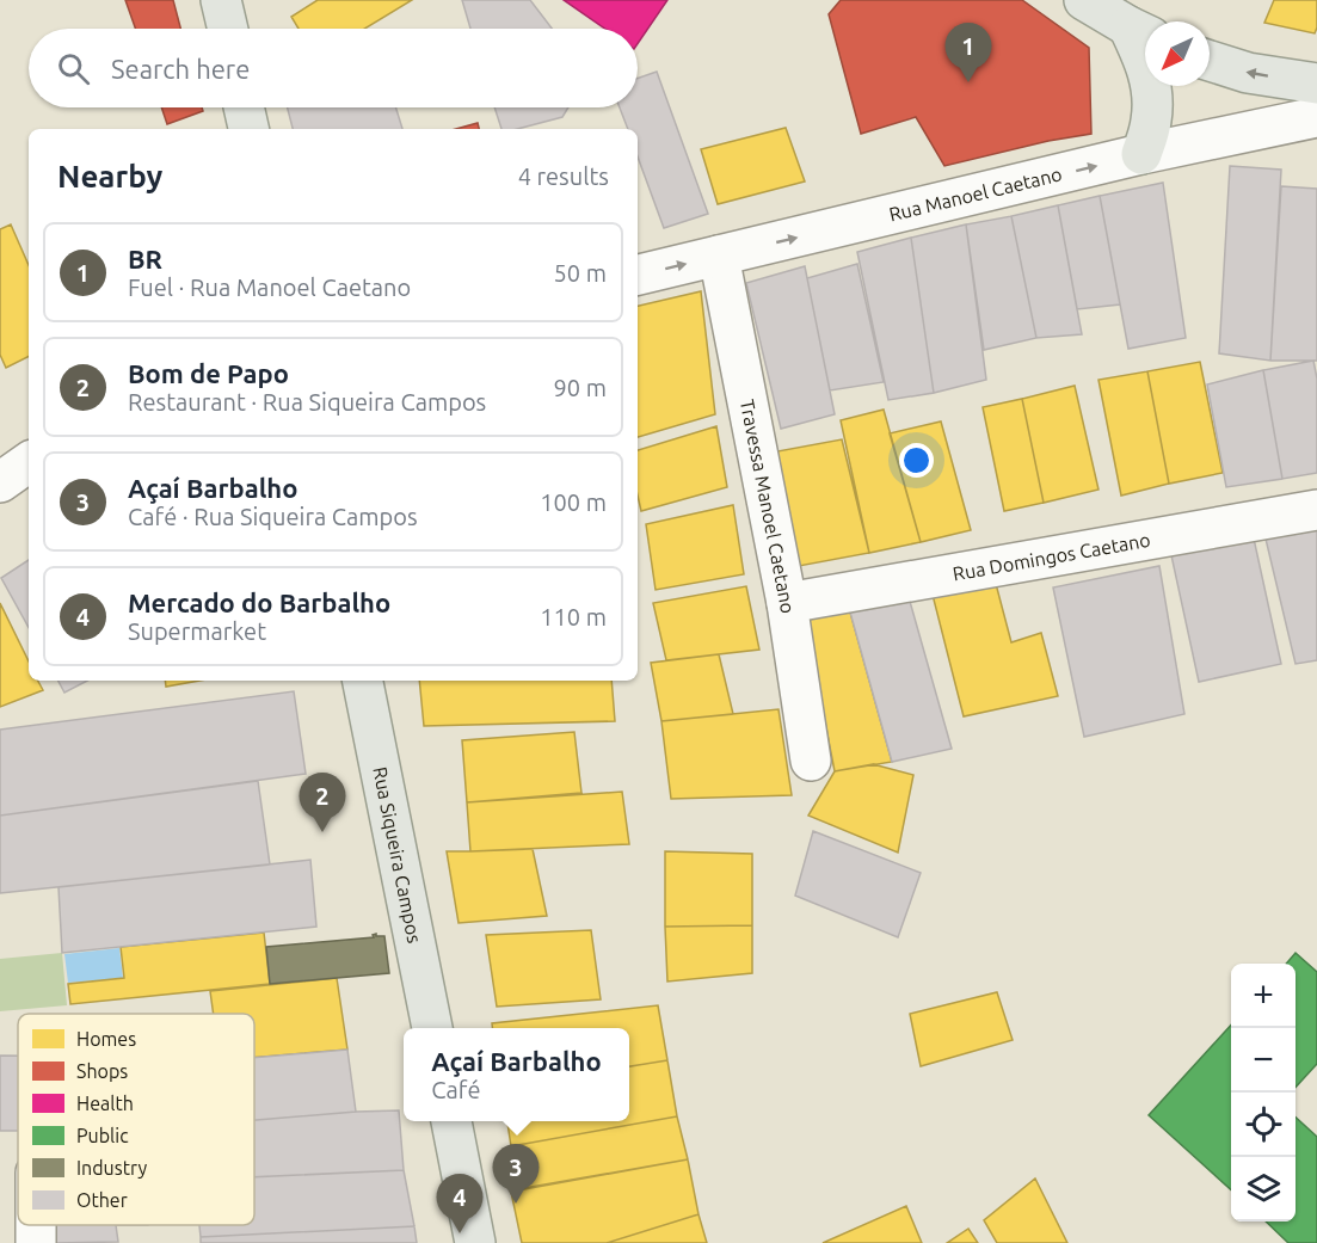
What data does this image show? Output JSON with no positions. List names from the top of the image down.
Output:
{
  "streets": {
    "main road": ["Rua Siqueira Campos"],
    "street": ["Rua Manoel Caetano", "Travessa Manoel Caetano", "Rua Domingos Caetano"]
  },
  "crossings": [
    ["Rua Manoel Caetano", "Travessa Manoel Caetano"],
    ["Travessa Manoel Caetano", "Rua Domingos Caetano"]
  ],
  "one_way": ["Rua Manoel Caetano"],
  "legend": [
    "Homes",
    "Shops",
    "Health",
    "Public",
    "Industry",
    "Other"
  ],
  "north": "bottom left",
  "page": {
    "pins": [
      "1",
      "2",
      "3",
      "4"
    ],
    "search": "Search here",
    "heading": ["Nearby", "4 results"],
    "list": [
      {
        "mark": "1",
        "name": "BR",
        "note": "Fuel · Rua Manoel Caetano",
        "value": "50 m"
      },
      {
        "mark": "2",
        "name": "Bom de Papo",
        "note": "Restaurant · Rua Siqueira Campos",
        "value": "90 m"
      },
      {
        "mark": "3",
        "name": "Açaí Barbalho",
        "note": "Café · Rua Siqueira Campos",
        "value": "100 m"
      },
      {
        "mark": "4",
        "name": "Mercado do Barbalho",
        "note": "Supermarket",
        "value": "110 m"
      }
    ],
    "map_buttons": ["+", "−"],
    "popup": ["Açaí Barbalho", "Café"]
  }
}
